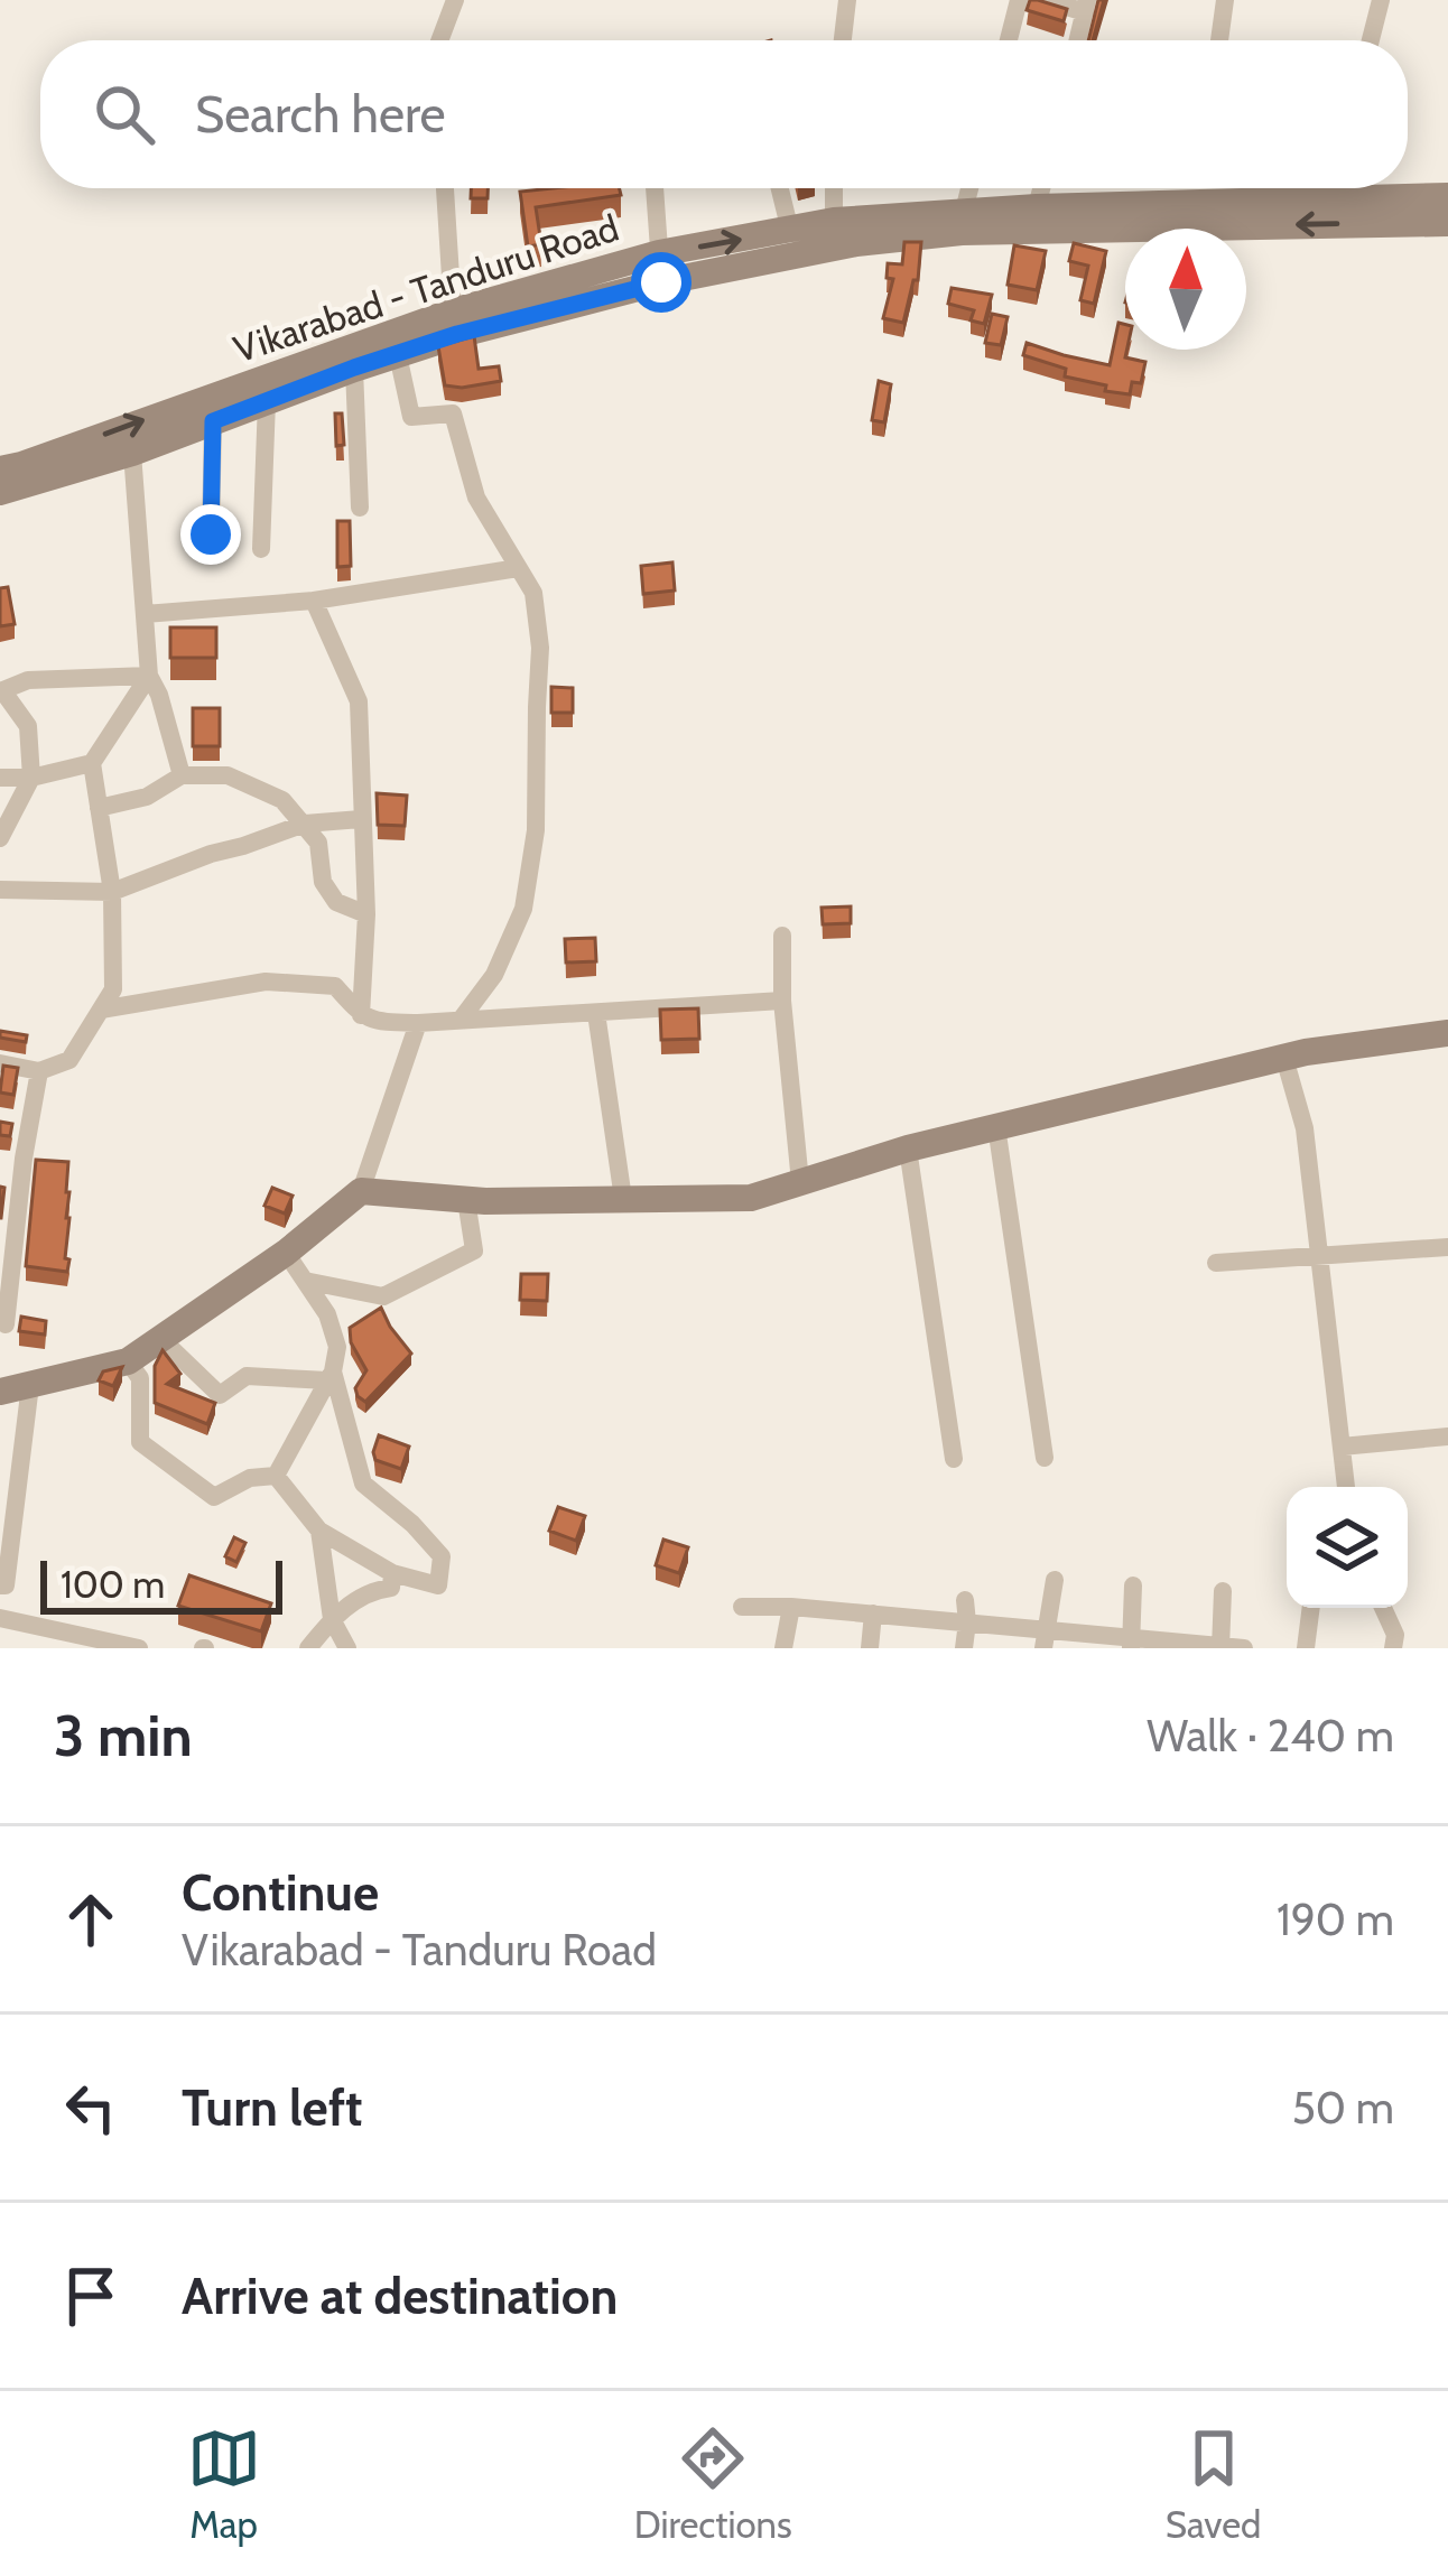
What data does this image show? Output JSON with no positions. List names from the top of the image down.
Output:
{
  "streets": {
    "main road": ["Vikarabad - Tanduru Road"]
  },
  "scale_bar": "100 m",
  "north": "top",
  "page": {
    "search": "Search here",
    "scale": "100 m",
    "heading": ["3 min", "Walk · 240 m"],
    "list": [
      ["Continue", "Vikarabad - Tanduru Road", "190 m"],
      ["Turn left", "50 m"],
      "Arrive at destination"
    ],
    "nav": ["Map", "Directions", "Saved"]
  }
}
